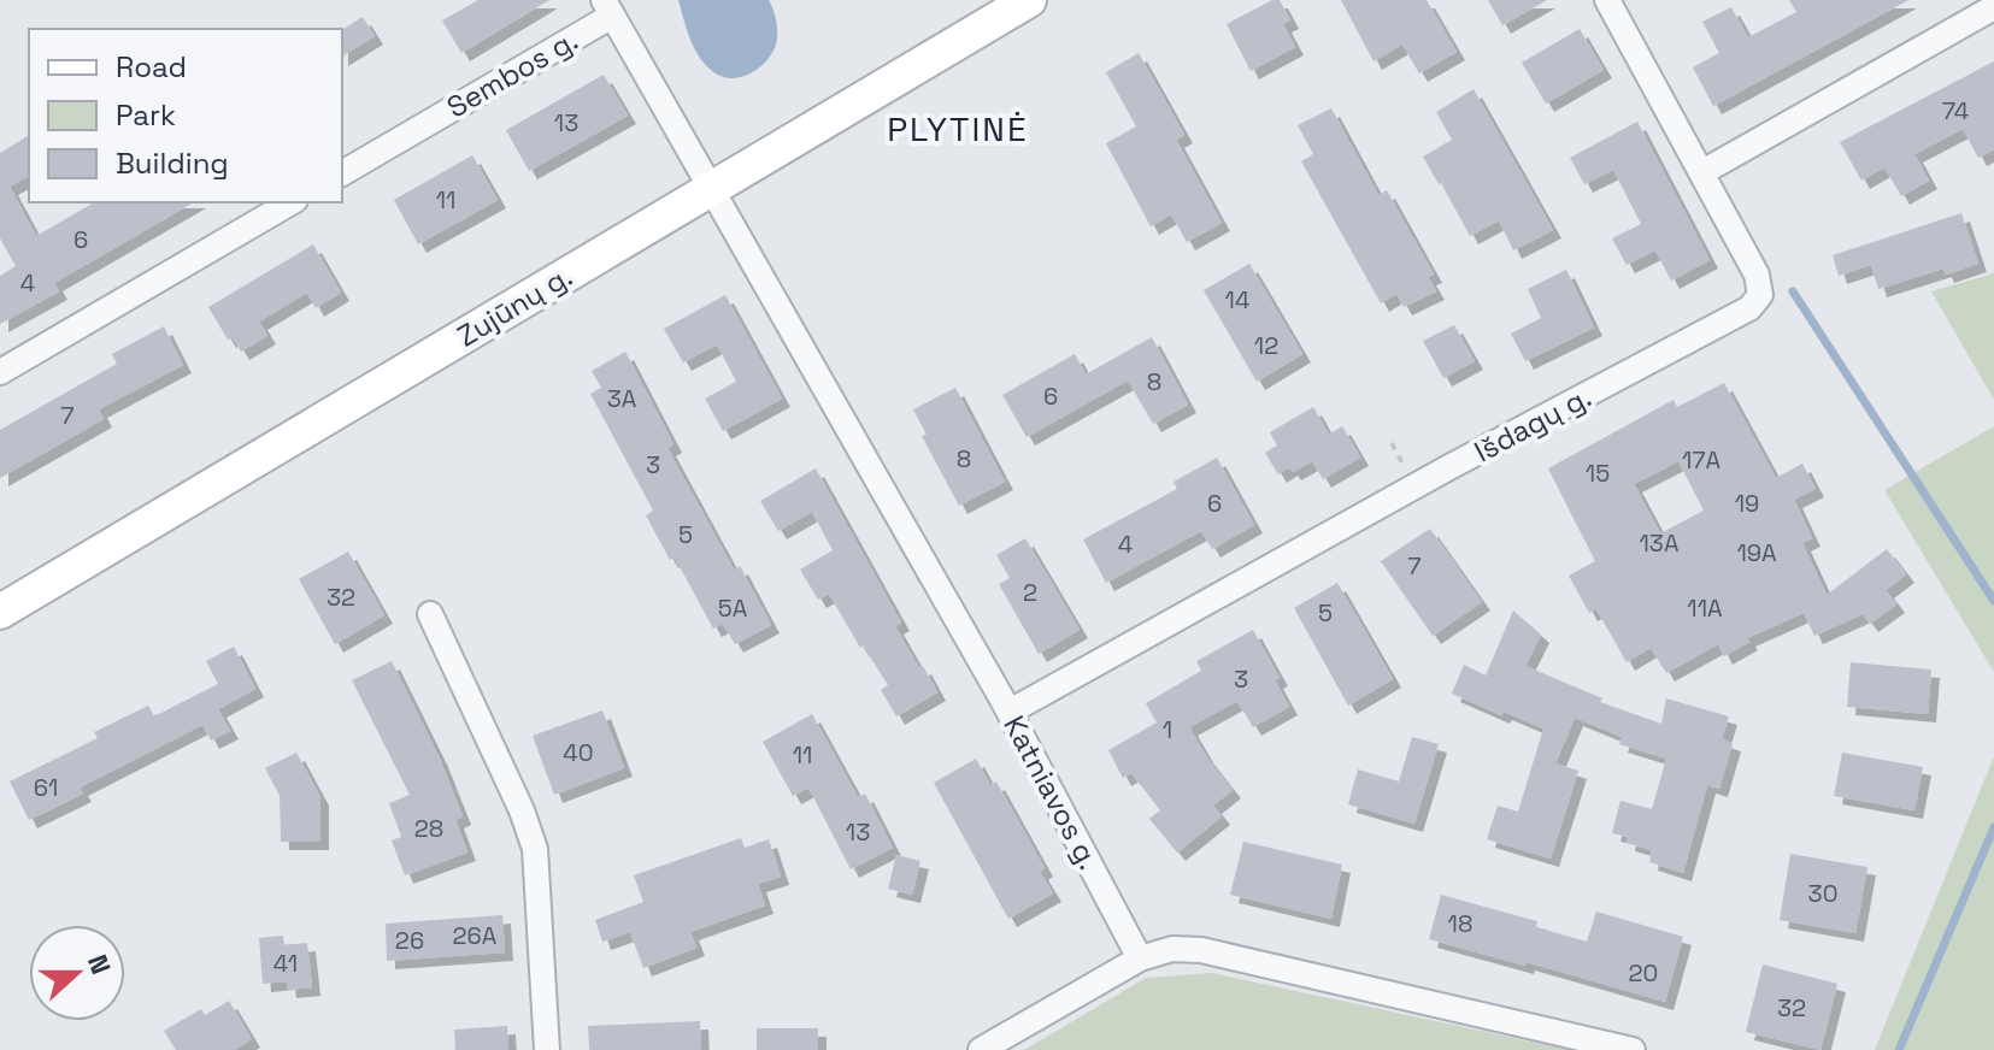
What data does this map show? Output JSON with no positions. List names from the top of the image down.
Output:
{
  "streets": {
    "main road": ["Zujūnų g."],
    "street": ["Sembos g.", "Išdagų g.", "Katniavos g."]
  },
  "crossings": [
    ["Sembos g.", "Zujūnų g."],
    ["Sembos g.", "Katniavos g."],
    ["Zujūnų g.", "Katniavos g."],
    ["Išdagų g.", "Katniavos g."]
  ],
  "districts": ["PLYTINĖ"],
  "house_numbers": [
    "74",
    "13",
    "11",
    "6",
    "4",
    "14",
    "12",
    "8",
    "6",
    "3A",
    "7",
    "8",
    "17A",
    "3",
    "15",
    "6",
    "19",
    "5",
    "13A",
    "4",
    "19A",
    "7",
    "2",
    "32",
    "5A",
    "11A",
    "5",
    "3",
    "1",
    "40",
    "11",
    "61",
    "28",
    "13",
    "30",
    "18",
    "26A",
    "26",
    "41",
    "20",
    "32"
  ],
  "legend": ["Road", "Park", "Building"],
  "north": "right"
}
